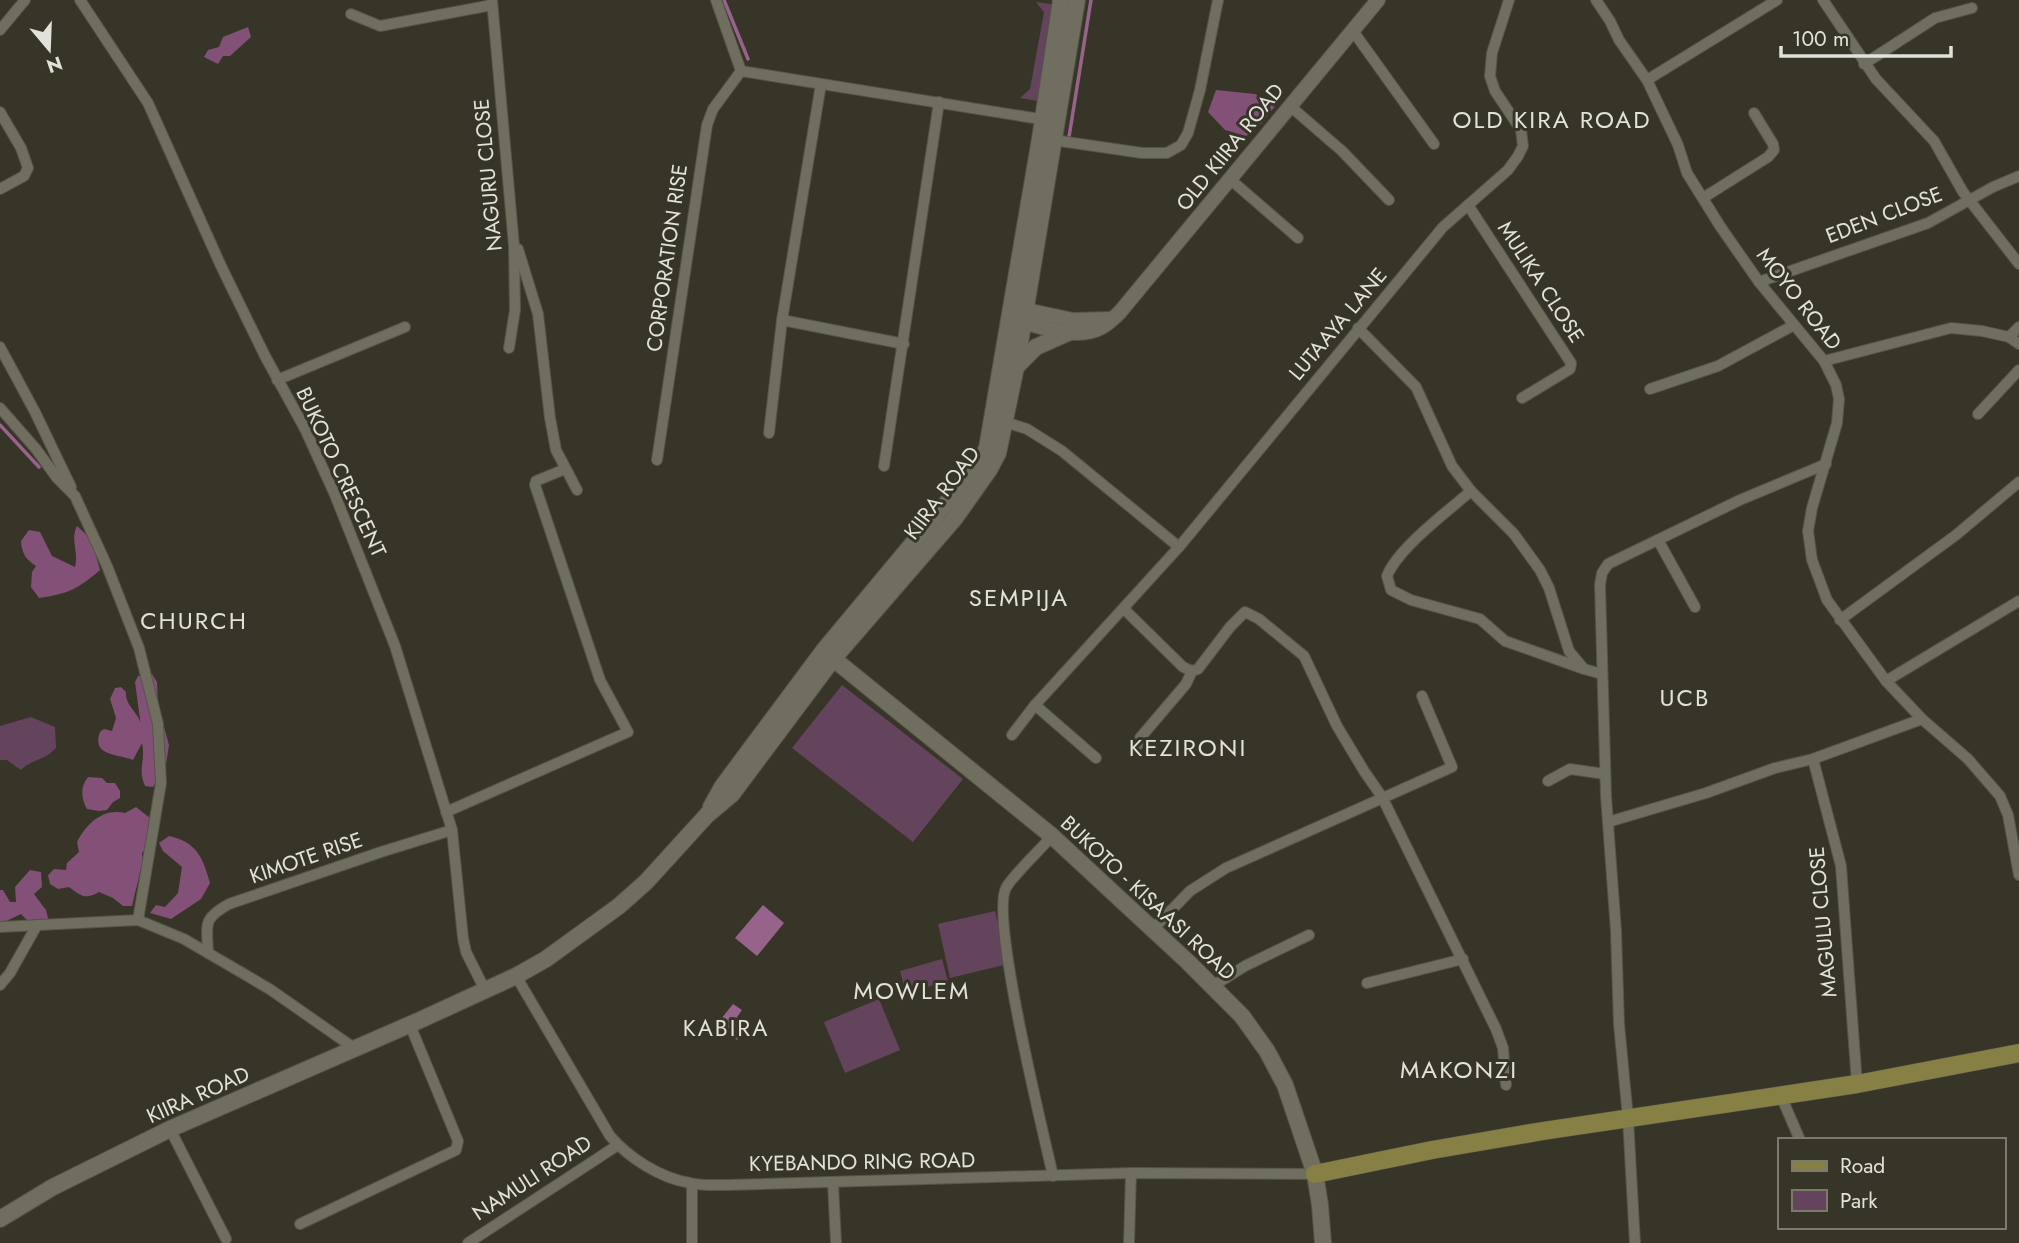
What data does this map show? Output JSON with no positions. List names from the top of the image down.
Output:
{
  "streets": {
    "main road": ["KIIRA ROAD", "BUKOTO - KISAASI ROAD"],
    "street": [
      "OLD KIIRA ROAD",
      "NAGURU CLOSE",
      "EDEN CLOSE",
      "CORPORATION RISE",
      "MULIKA CLOSE",
      "MOYO ROAD",
      "LUTAAYA LANE",
      "BUKOTO CRESCENT",
      "KIMOTE RISE",
      "MAGULU CLOSE",
      "KYEBANDO RING ROAD",
      "NAMULI ROAD"
    ]
  },
  "crossings": [
    ["OLD KIIRA ROAD", "KIIRA ROAD"],
    ["EDEN CLOSE", "MOYO ROAD"],
    ["MULIKA CLOSE", "LUTAAYA LANE"],
    ["BUKOTO CRESCENT", "KIIRA ROAD"],
    ["BUKOTO CRESCENT", "KIMOTE RISE"],
    ["KIIRA ROAD", "BUKOTO - KISAASI ROAD"],
    ["KIIRA ROAD", "KYEBANDO RING ROAD"],
    ["BUKOTO - KISAASI ROAD", "KYEBANDO RING ROAD"],
    ["KYEBANDO RING ROAD", "NAMULI ROAD"]
  ],
  "districts": [
    "OLD KIRA ROAD",
    "SEMPIJA",
    "CHURCH",
    "UCB",
    "KEZIRONI",
    "MOWLEM",
    "KABIRA",
    "MAKONZI"
  ],
  "legend": ["Road", "Park"],
  "scale_bar": "100 m",
  "north": "bottom"
}
